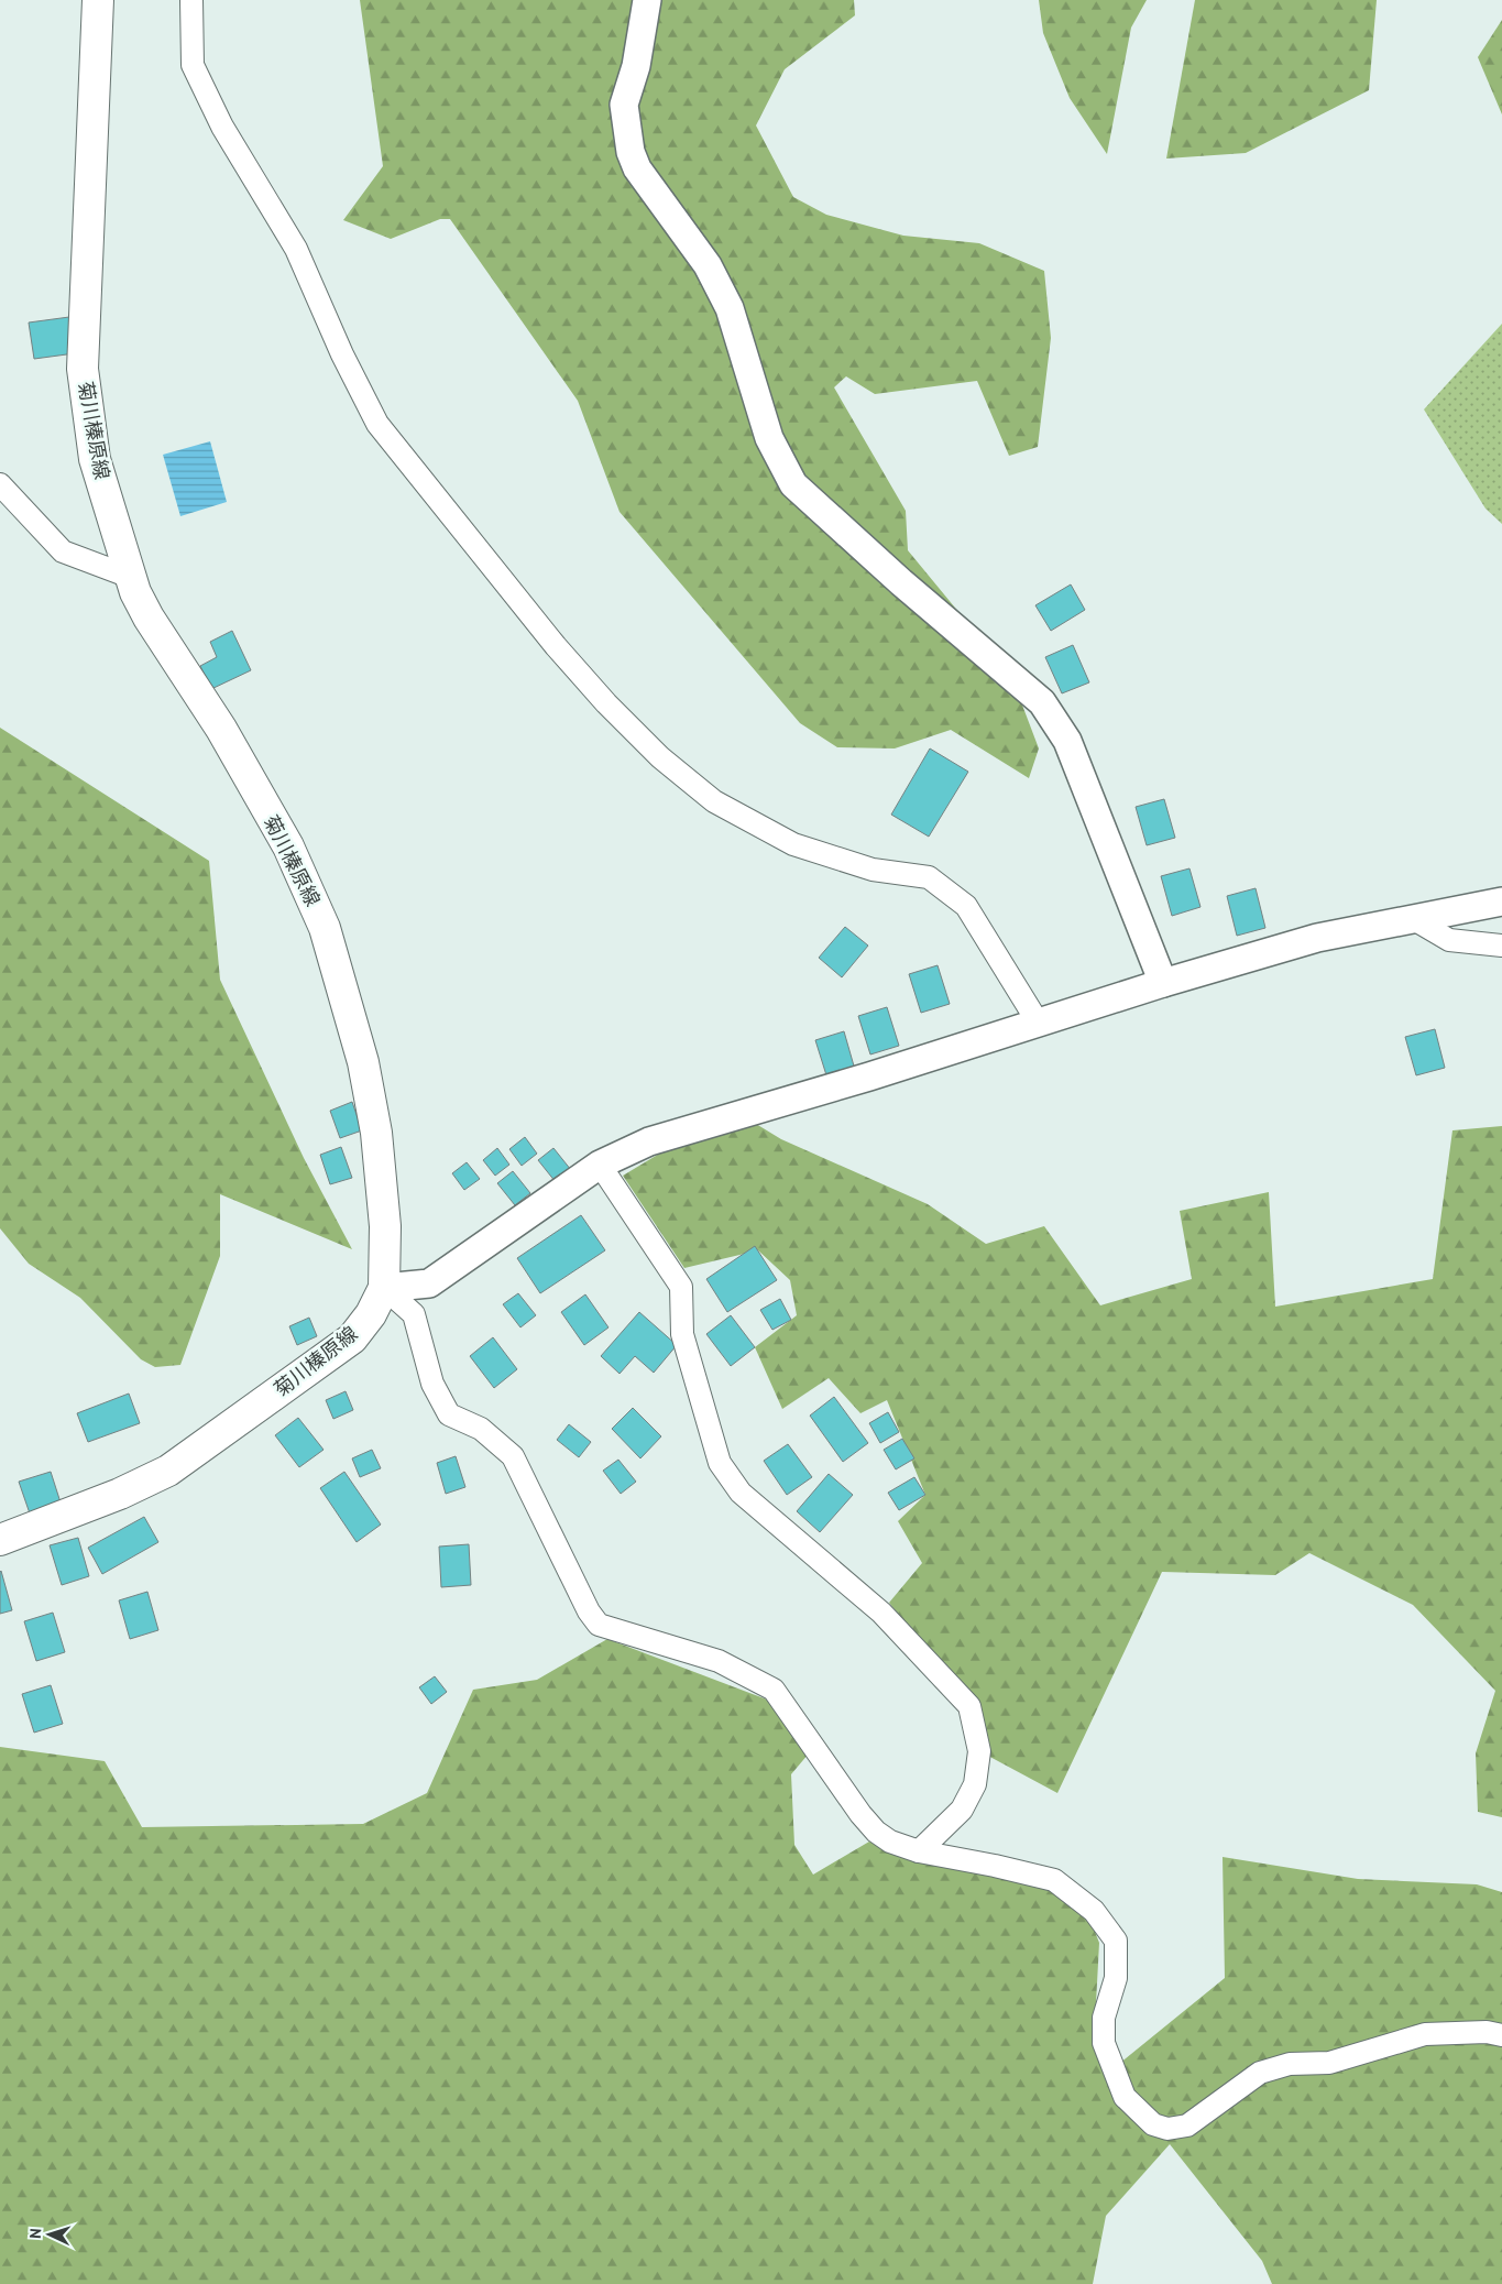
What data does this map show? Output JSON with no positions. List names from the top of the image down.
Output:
{
  "streets": {
    "main road": ["菊川榛原線"]
  },
  "north": "left"
}
